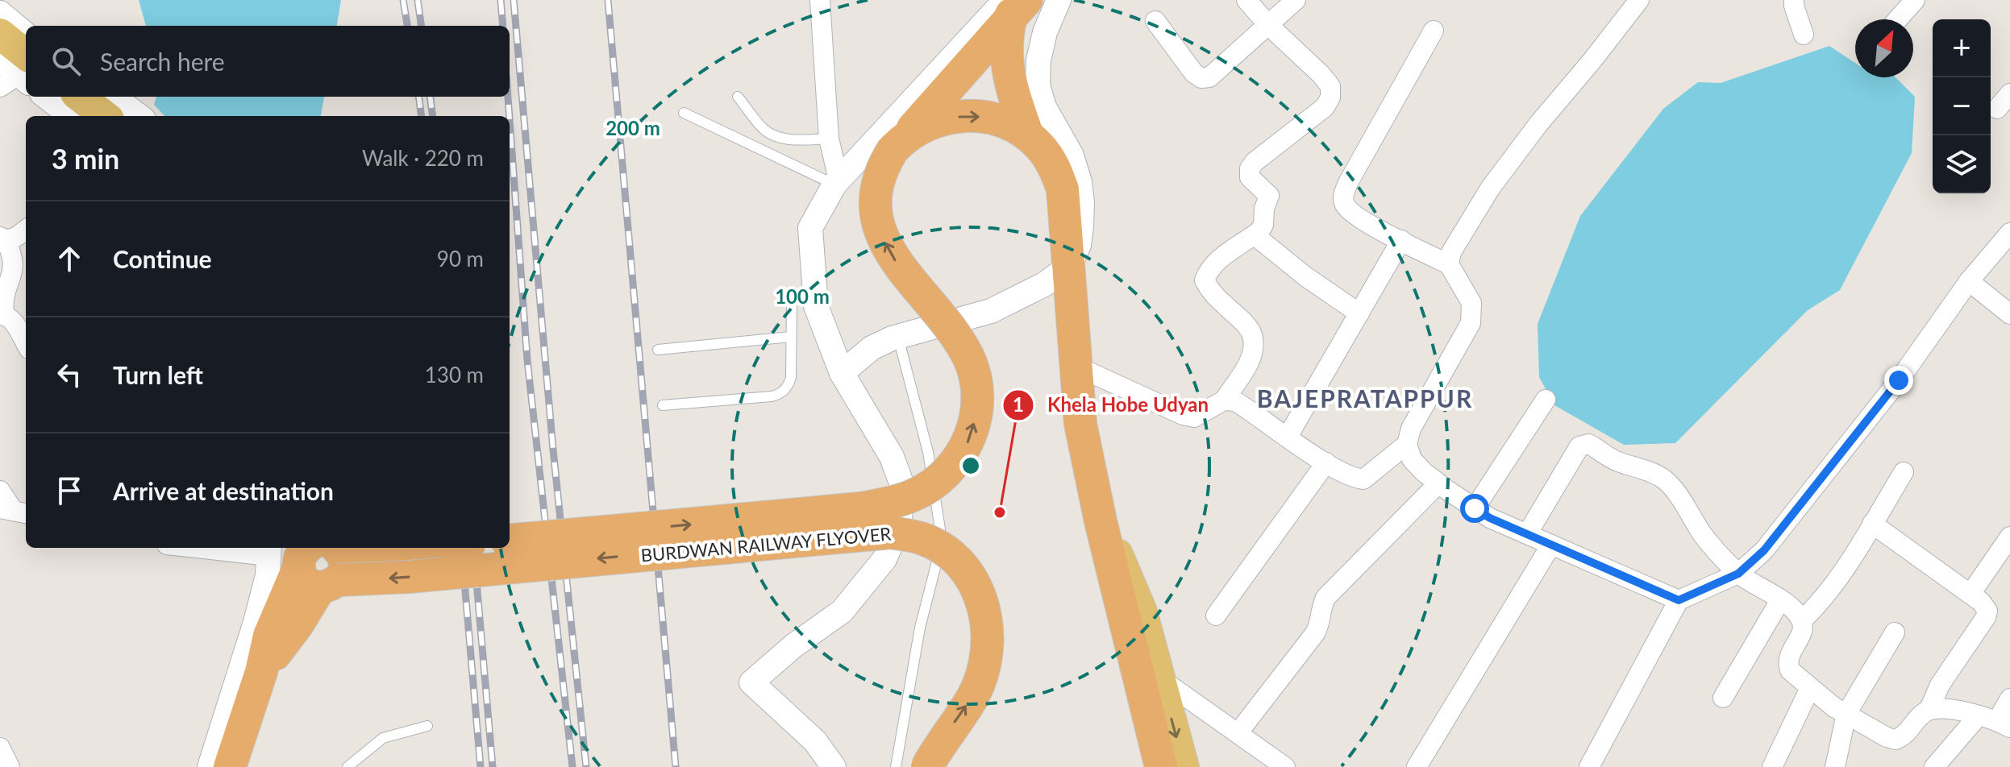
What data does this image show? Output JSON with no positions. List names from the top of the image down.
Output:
{
  "streets": {
    "highway": ["BURDWAN RAILWAY FLYOVER"]
  },
  "districts": ["BAJEPRATAPPUR"],
  "places": ["Khela Hobe Udyan"],
  "north": "top right",
  "page": {
    "map_buttons": ["+", "−"],
    "search": "Search here",
    "heading": ["3 min", "Walk · 220 m"],
    "list": [
      ["Continue", "90 m"],
      ["Turn left", "130 m"],
      "Arrive at destination"
    ]
  },
  "rings": ["200 m", "100 m"]
}
